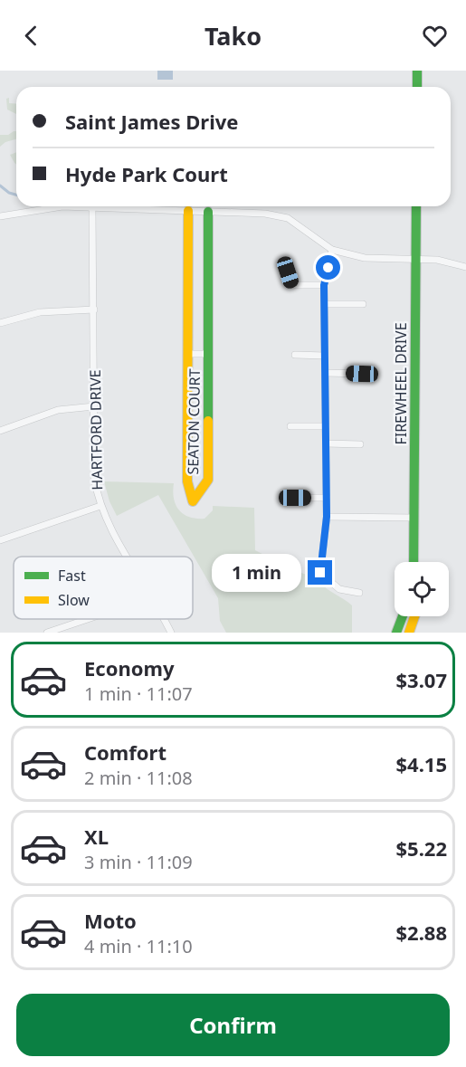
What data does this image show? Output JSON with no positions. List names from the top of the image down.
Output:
{
  "streets": {
    "street": ["FIREWHEEL DRIVE", "SEATON COURT", "HARTFORD DRIVE"]
  },
  "legend": ["Fast", "Slow"],
  "page": {
    "header": "Tako",
    "banner": ["Saint James Drive", "Hyde Park Court"],
    "bubble": "1 min",
    "list": [
      {
        "name": "Economy",
        "note": "1 min · 11:07",
        "value": "$3.07"
      },
      {
        "name": "Comfort",
        "note": "2 min · 11:08",
        "value": "$4.15"
      },
      {
        "name": "XL",
        "note": "3 min · 11:09",
        "value": "$5.22"
      },
      {
        "name": "Moto",
        "note": "4 min · 11:10",
        "value": "$2.88"
      }
    ],
    "buttons": "Confirm"
  }
}
